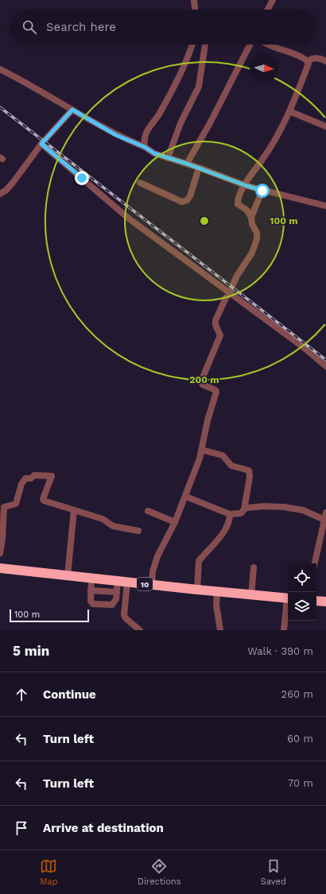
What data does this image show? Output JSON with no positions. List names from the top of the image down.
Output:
{
  "streets": {
    "highway": ["10"]
  },
  "scale_bar": "100 m",
  "north": "right",
  "page": {
    "search": "Search here",
    "scale": "100 m",
    "heading": ["5 min", "Walk · 390 m"],
    "list": [
      ["Continue", "260 m"],
      ["Turn left", "60 m"],
      ["Turn left", "70 m"],
      "Arrive at destination"
    ],
    "nav": ["Map", "Directions", "Saved"]
  },
  "rings": ["100 m", "200 m"]
}
